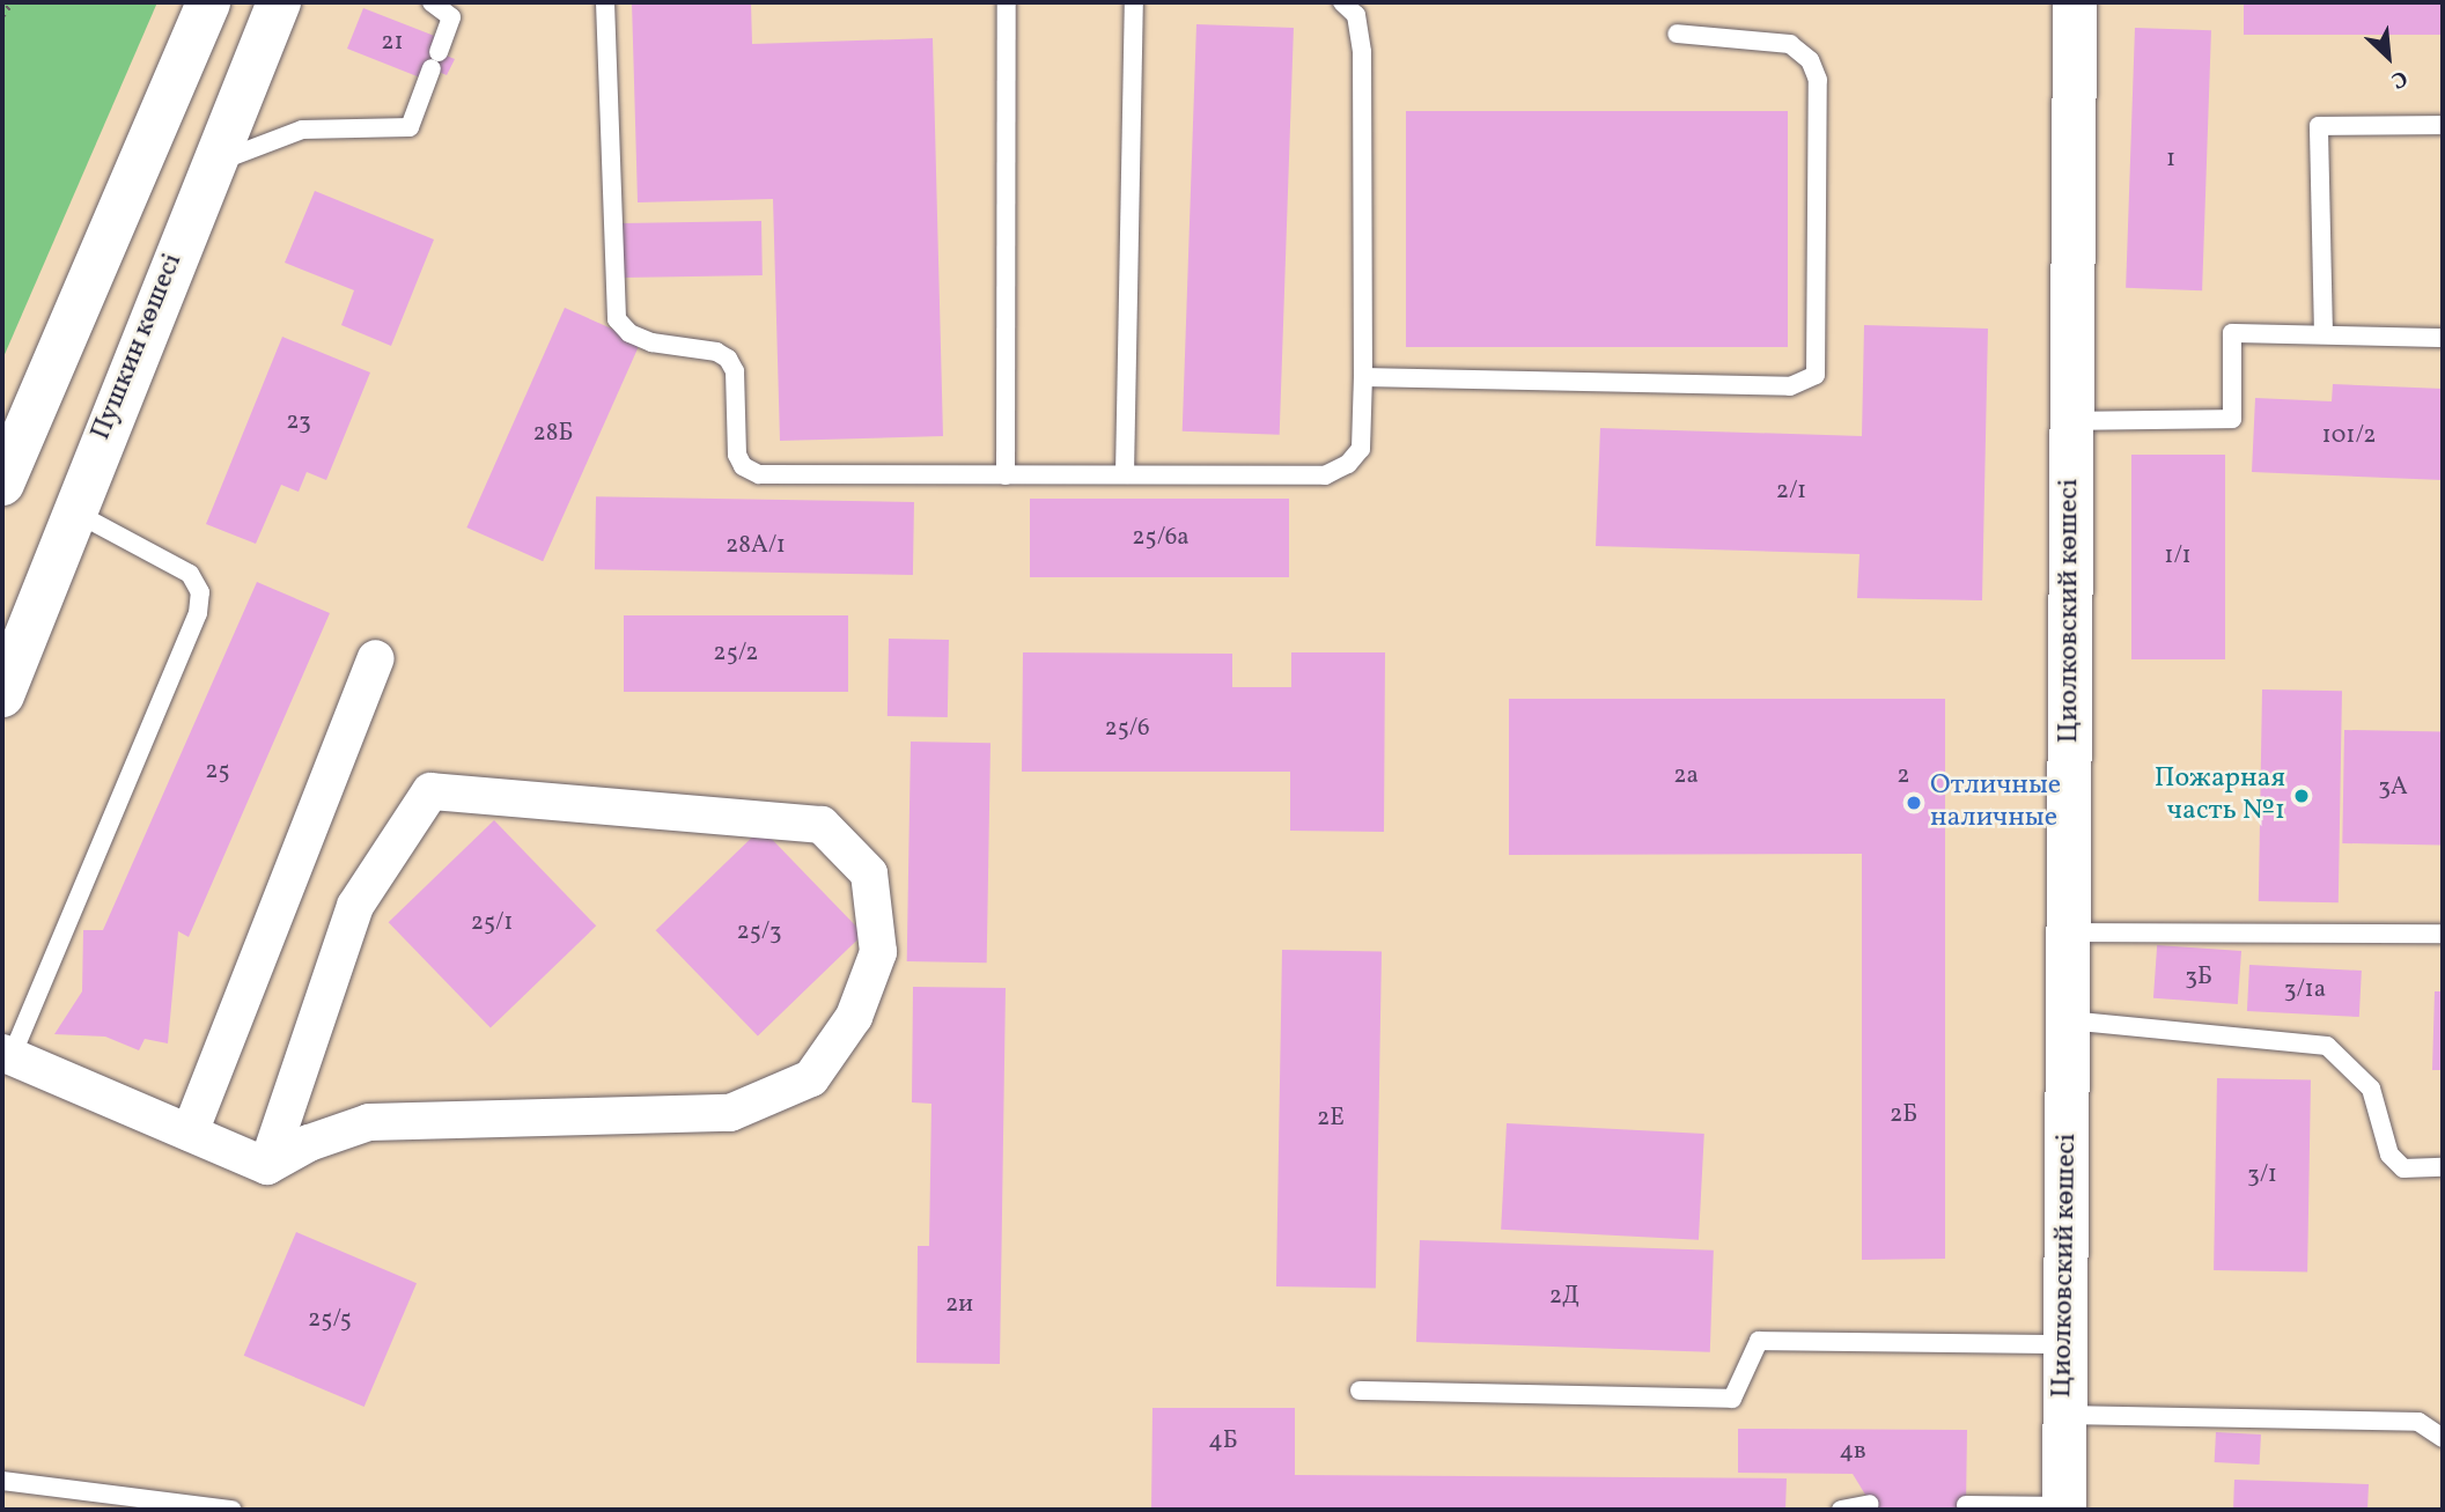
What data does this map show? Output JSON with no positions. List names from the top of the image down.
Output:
{
  "streets": {
    "street": ["Пушкин көшесі", "Циолковский көшесі"]
  },
  "places": ["Пожарная часть №1", "Отличные наличные"],
  "house_numbers": [
    "21",
    "1",
    "23",
    "28Б",
    "101/2",
    "2/1",
    "25/6а",
    "28А/1",
    "1/1",
    "25/2",
    "25/6",
    "25",
    "2а",
    "2",
    "3А",
    "25/1",
    "25/3",
    "3Б",
    "3/1а",
    "2Б",
    "2Е",
    "3/1",
    "2Д",
    "2и",
    "25/5",
    "4Б",
    "4в"
  ],
  "north": "bottom right"
}
